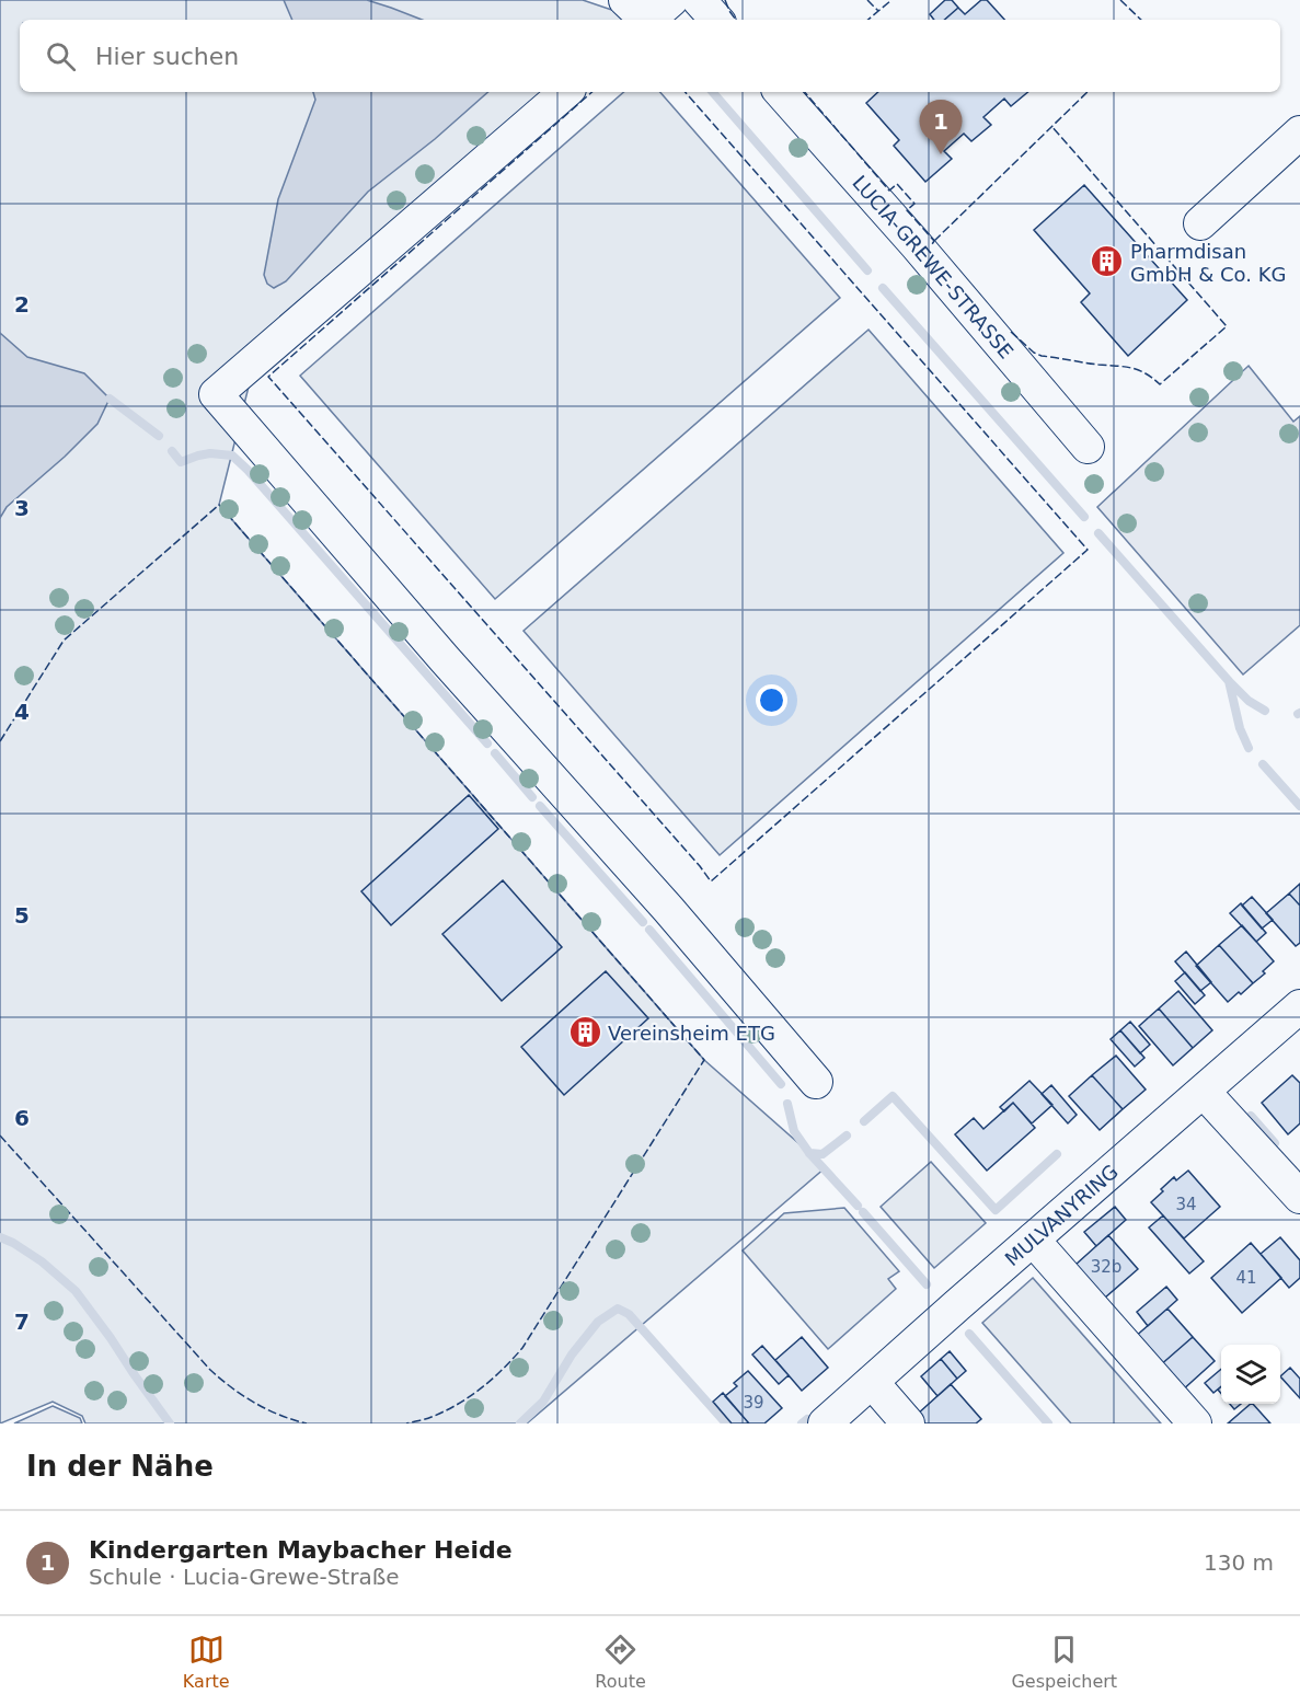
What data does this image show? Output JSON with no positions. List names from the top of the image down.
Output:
{
  "streets": {
    "street": ["LUCIA-GREWE-STRASSE", "MULVANYRING"]
  },
  "places": {
    "building": ["Pharmdisan GmbH & Co. KG", "Vereinsheim ETG"]
  },
  "house_numbers": [
    "34",
    "32b",
    "41",
    "39"
  ],
  "page": {
    "search": "Hier suchen",
    "pins": "1",
    "heading": "In der Nähe",
    "list": [
      {
        "mark": "1",
        "name": "Kindergarten Maybacher Heide",
        "note": "Schule · Lucia-Grewe-Straße",
        "value": "130 m"
      }
    ],
    "nav": ["Karte", "Route", "Gespeichert"]
  },
  "grid": {
    "rows": [
      "2",
      "3",
      "4",
      "5",
      "6",
      "7"
    ]
  }
}
